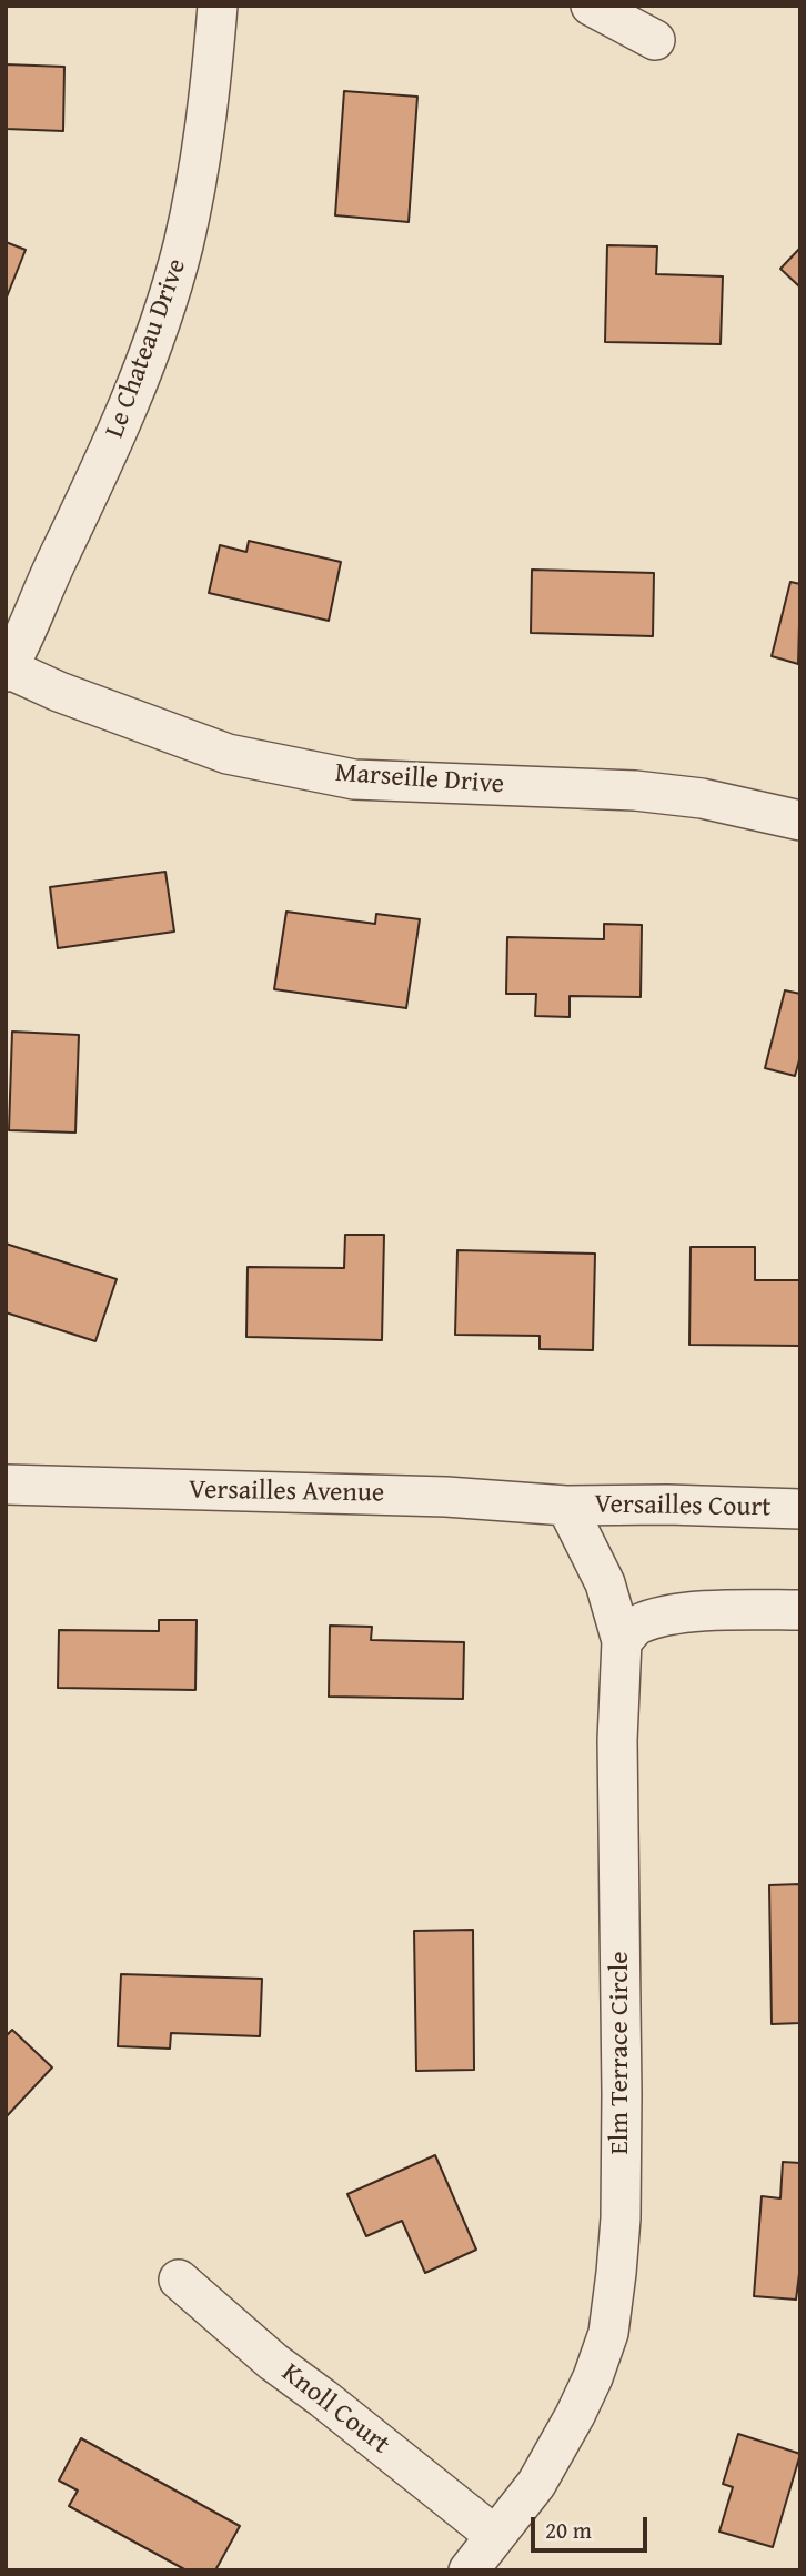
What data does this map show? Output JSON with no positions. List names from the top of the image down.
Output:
{
  "streets": {
    "street": [
      "Le Chateau Drive",
      "Marseille Drive",
      "Versailles Avenue",
      "Versailles Court",
      "Elm Terrace Circle",
      "Knoll Court"
    ]
  },
  "crossings": [
    ["Le Chateau Drive", "Marseille Drive"],
    ["Versailles Avenue", "Versailles Court"],
    ["Versailles Avenue", "Elm Terrace Circle"],
    ["Versailles Court", "Elm Terrace Circle"],
    ["Elm Terrace Circle", "Knoll Court"]
  ],
  "scale_bar": "20 m"
}
